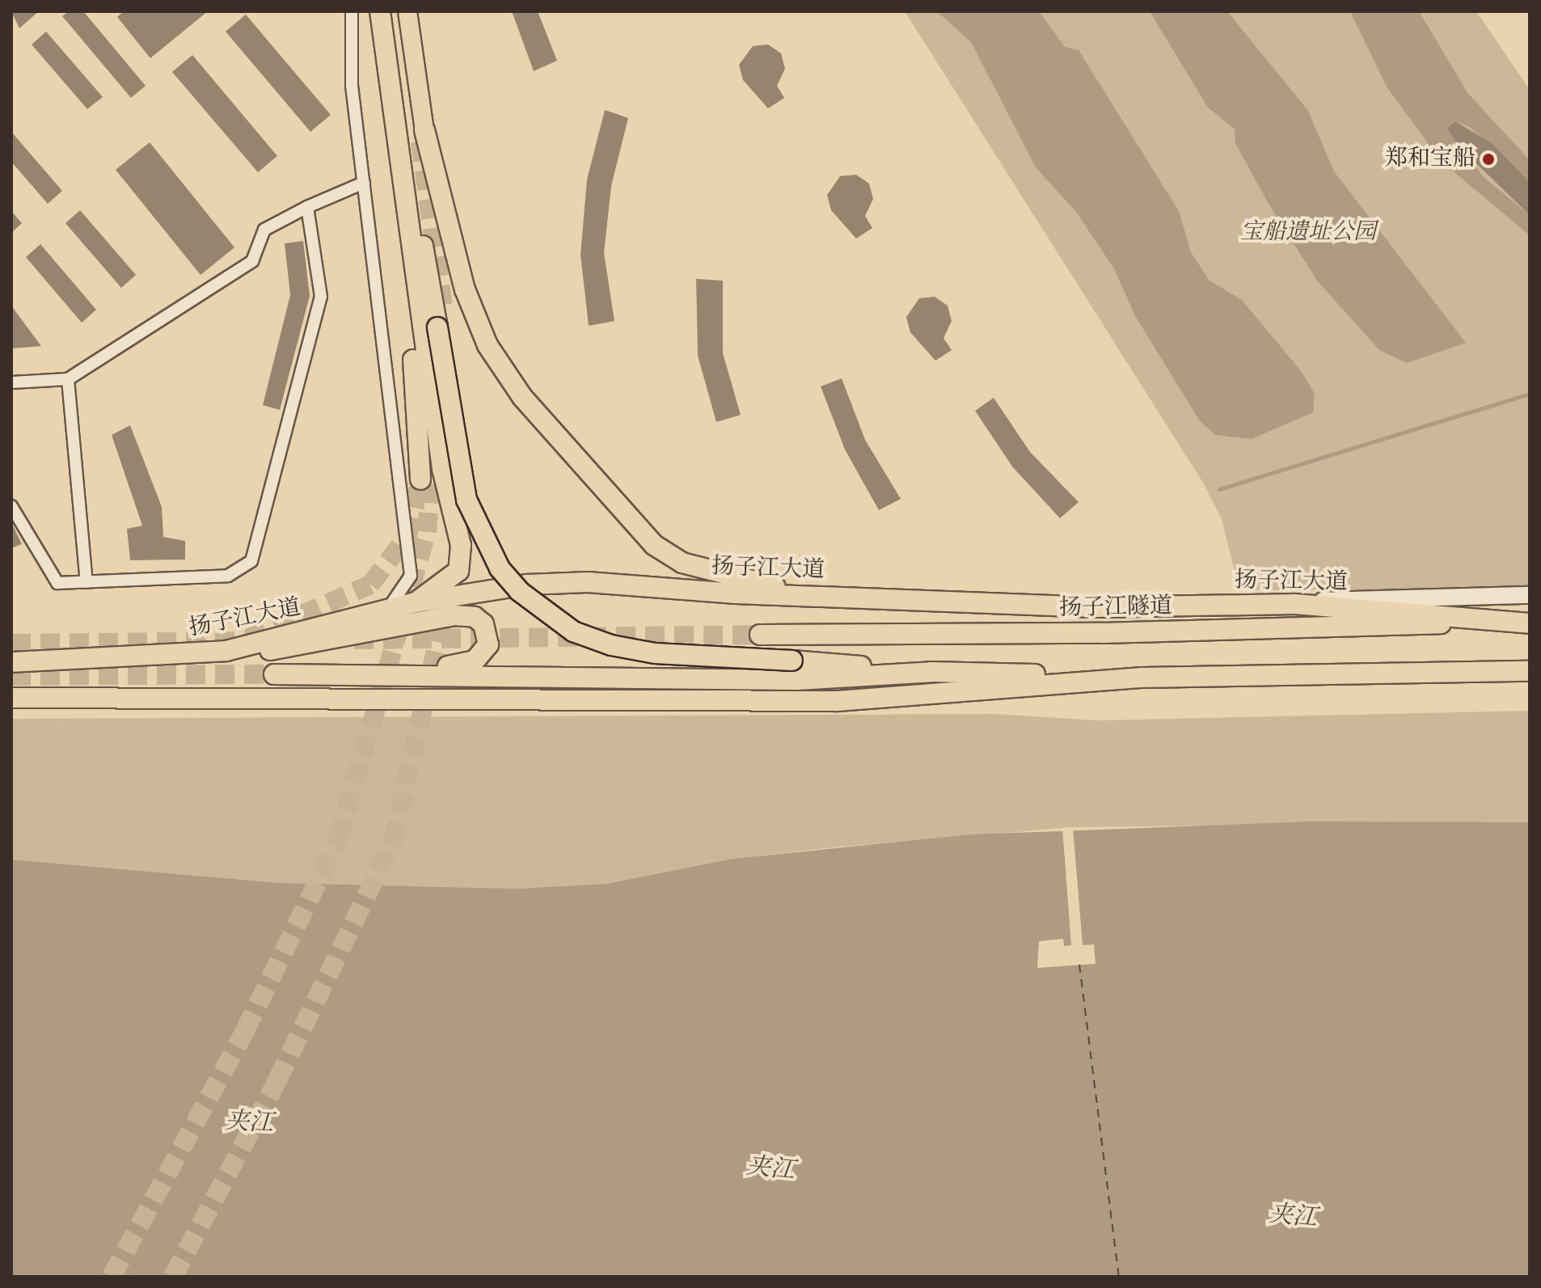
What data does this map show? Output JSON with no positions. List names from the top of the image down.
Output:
{
  "streets": {
    "highway": ["扬子江大道", "扬子江隧道"]
  },
  "crossings": [
    ["扬子江大道", "扬子江隧道"]
  ],
  "water": ["夹江"],
  "parks": ["宝船遗址公园"],
  "places": ["郑和宝船"]
}
